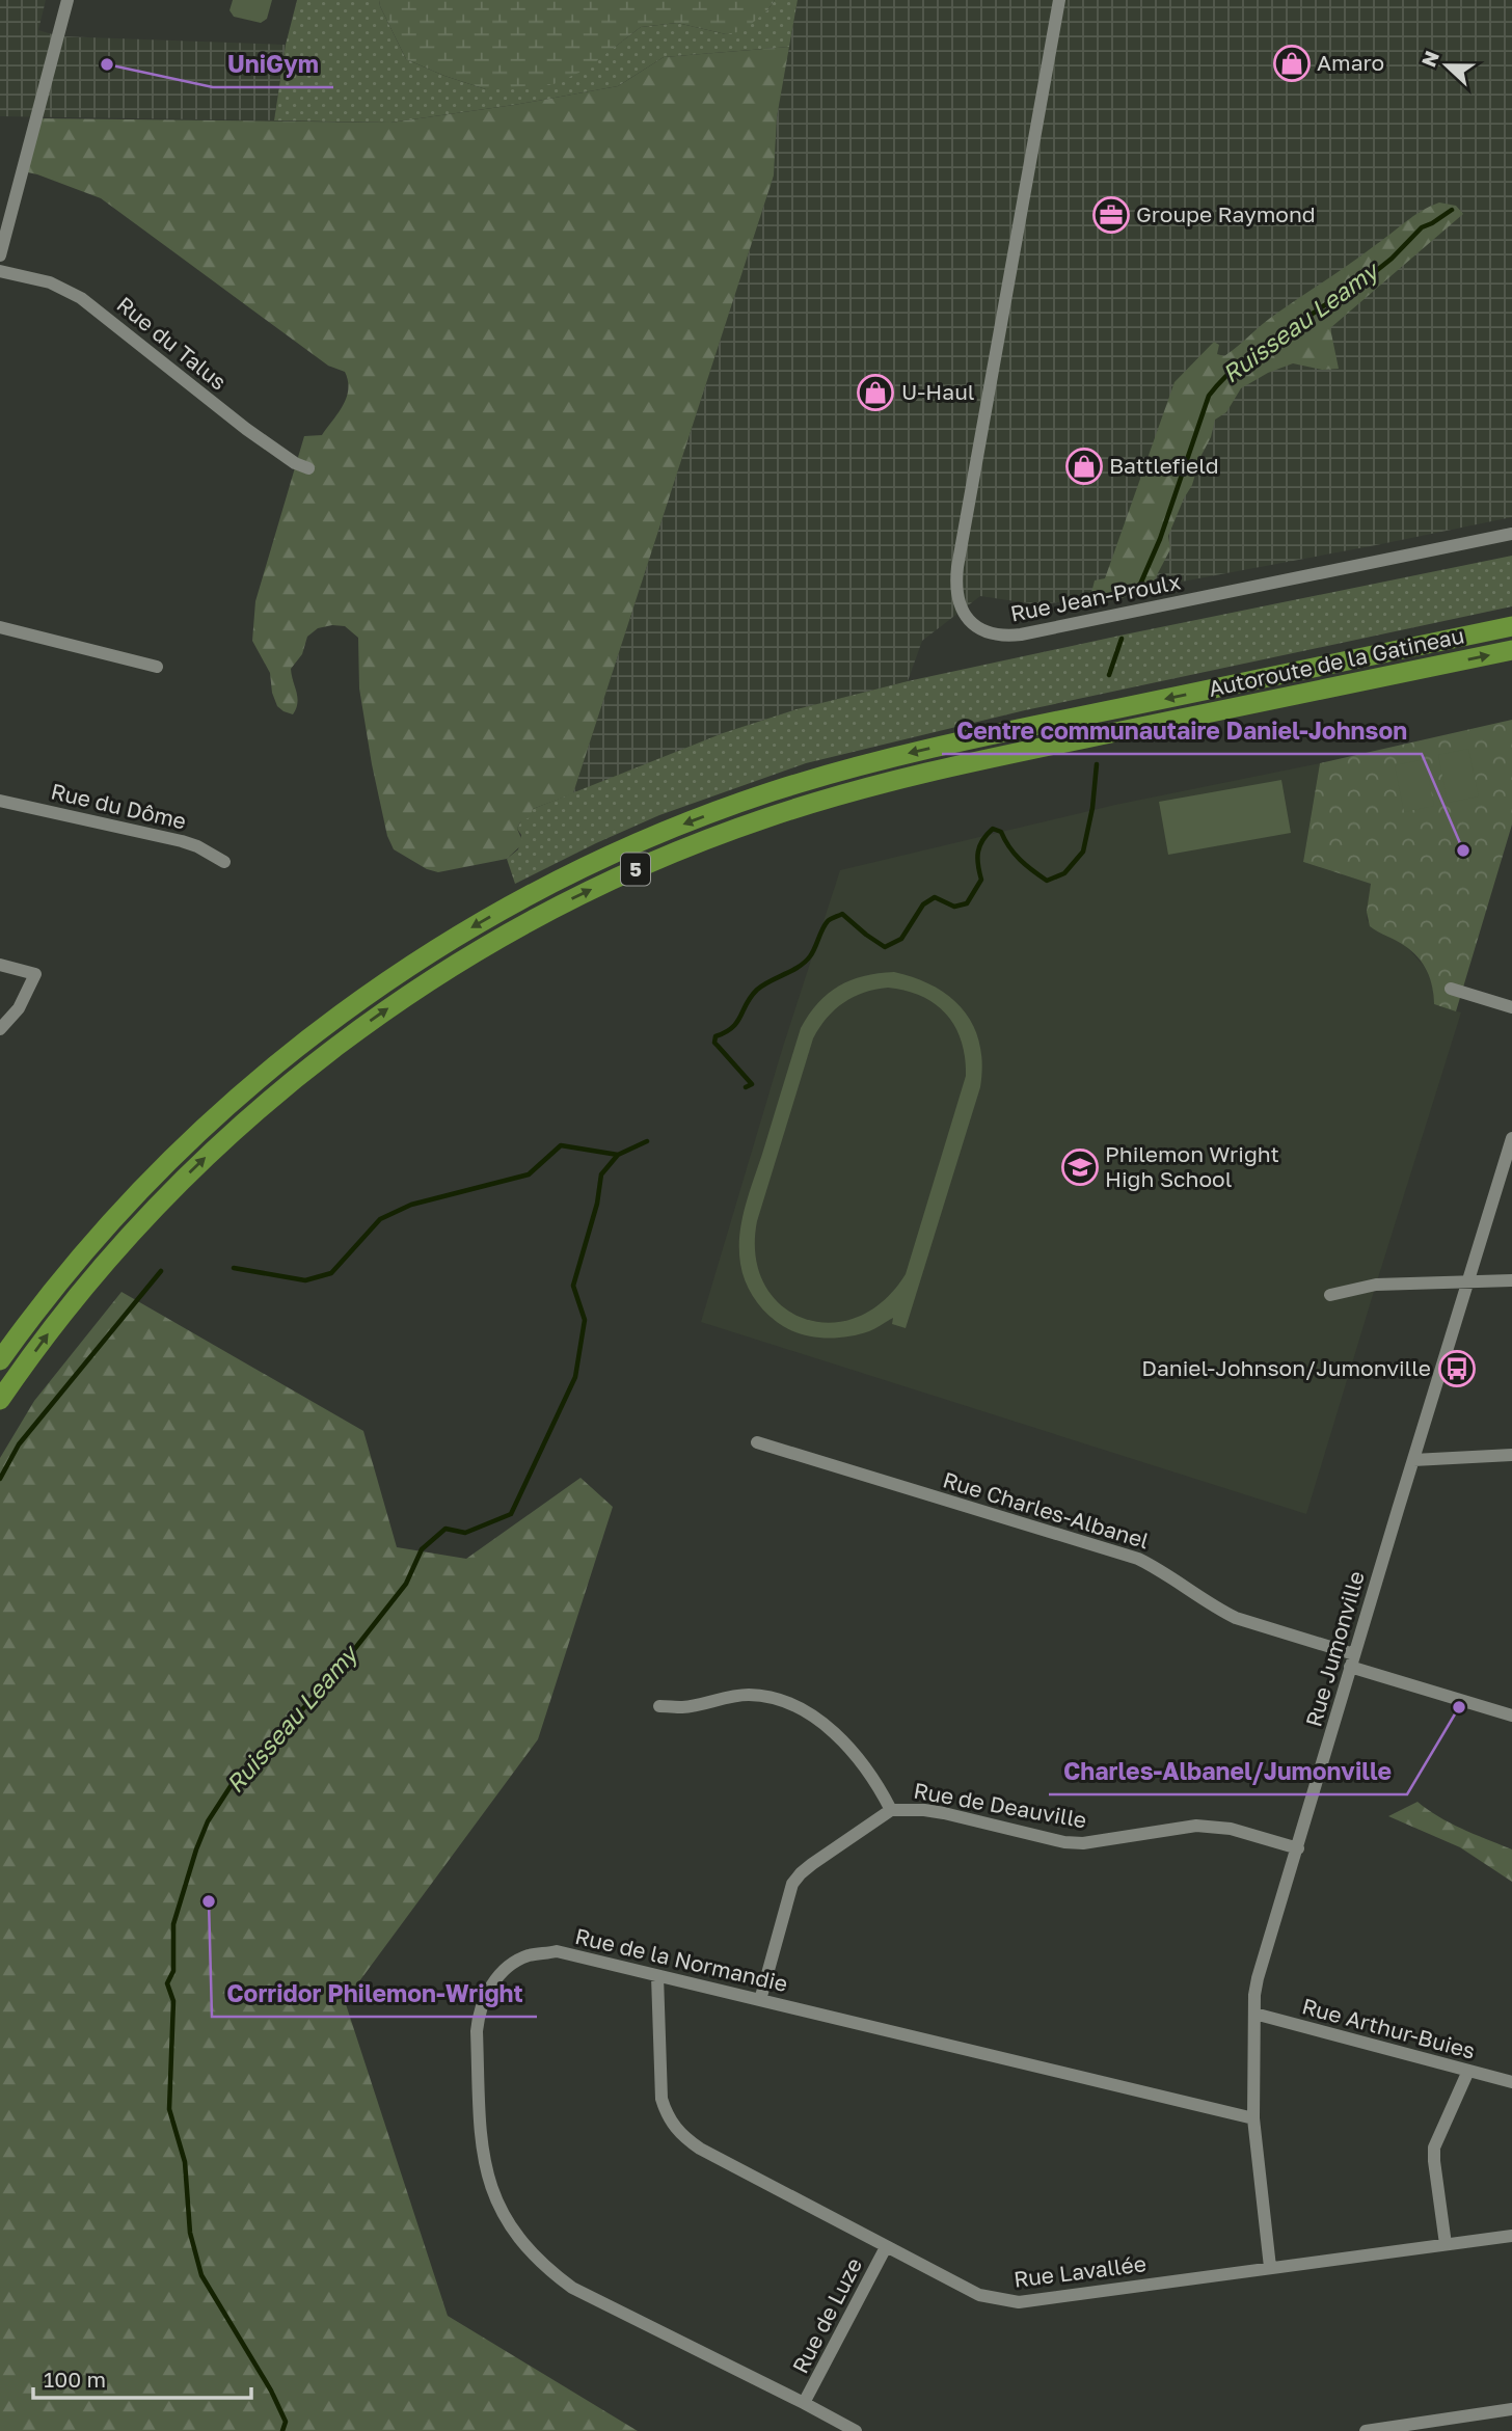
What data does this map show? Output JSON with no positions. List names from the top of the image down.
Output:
{
  "streets": {
    "highway": ["Autoroute de la Gatineau", "5"],
    "street": [
      "Rue du Talus",
      "Rue Jean-Proulx",
      "Rue du Dôme",
      "Rue Charles-Albanel",
      "Rue Jumonville",
      "Rue de Deauville",
      "Rue de la Normandie",
      "Rue Arthur-Buies",
      "Rue Lavallée",
      "Rue de Luze"
    ]
  },
  "crossings": [
    ["Rue Charles-Albanel", "Rue Jumonville"],
    ["Rue Jumonville", "Rue de Deauville"],
    ["Rue Jumonville", "Rue de la Normandie"],
    ["Rue Jumonville", "Rue Arthur-Buies"],
    ["Rue Jumonville", "Rue Lavallée"],
    ["Rue de Deauville", "Rue de la Normandie"],
    ["Rue de la Normandie", "Rue Lavallée"],
    ["Rue de la Normandie", "Rue de Luze"],
    ["Rue Lavallée", "Rue de Luze"]
  ],
  "water": ["Ruisseau Leamy"],
  "places": {
    "shop": ["Amaro", "U-Haul", "Battlefield"],
    "other": [
      "UniGym",
      "Centre communautaire Daniel-Johnson",
      "Charles-Albanel/Jumonville",
      "Corridor Philemon-Wright"
    ],
    "office": ["Groupe Raymond"],
    "school or university": ["Philemon Wright High School"],
    "bus stop": ["Daniel-Johnson/Jumonville"]
  },
  "scale_bar": "100 m",
  "north": "left"
}
